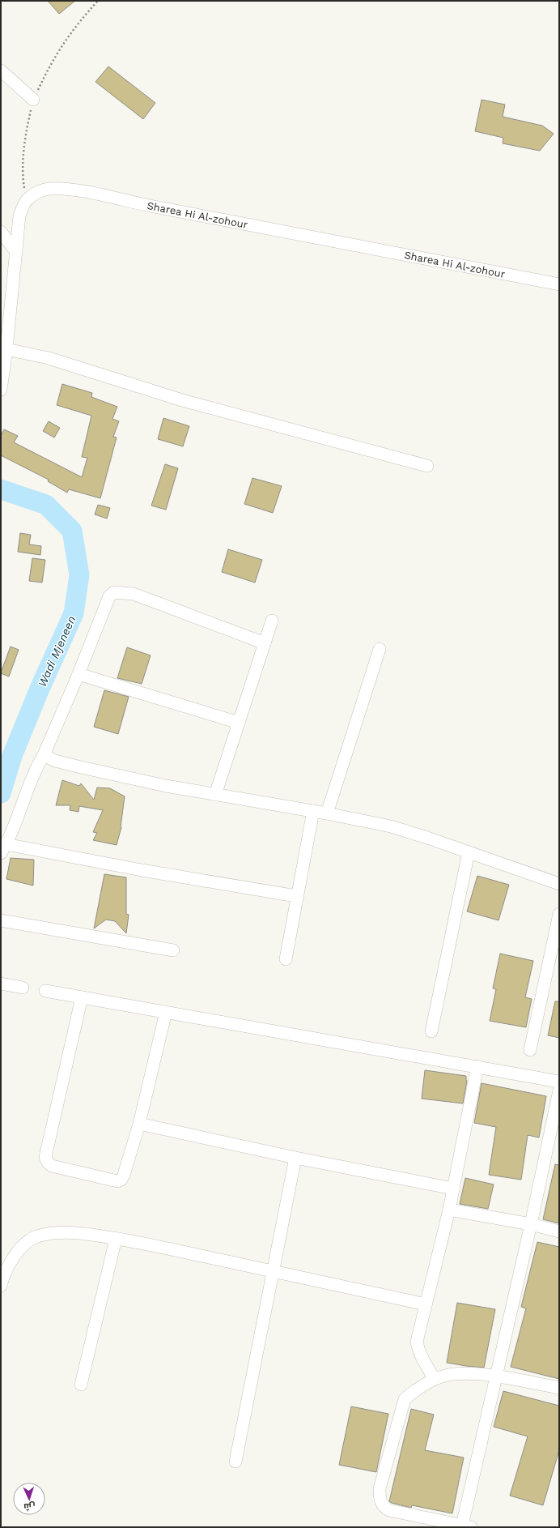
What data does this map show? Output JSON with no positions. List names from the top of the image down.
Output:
{
  "streets": {
    "street": ["Sharea Hi Al-zohour"]
  },
  "water": ["Wadi Mjeneen"],
  "north": "bottom"
}
